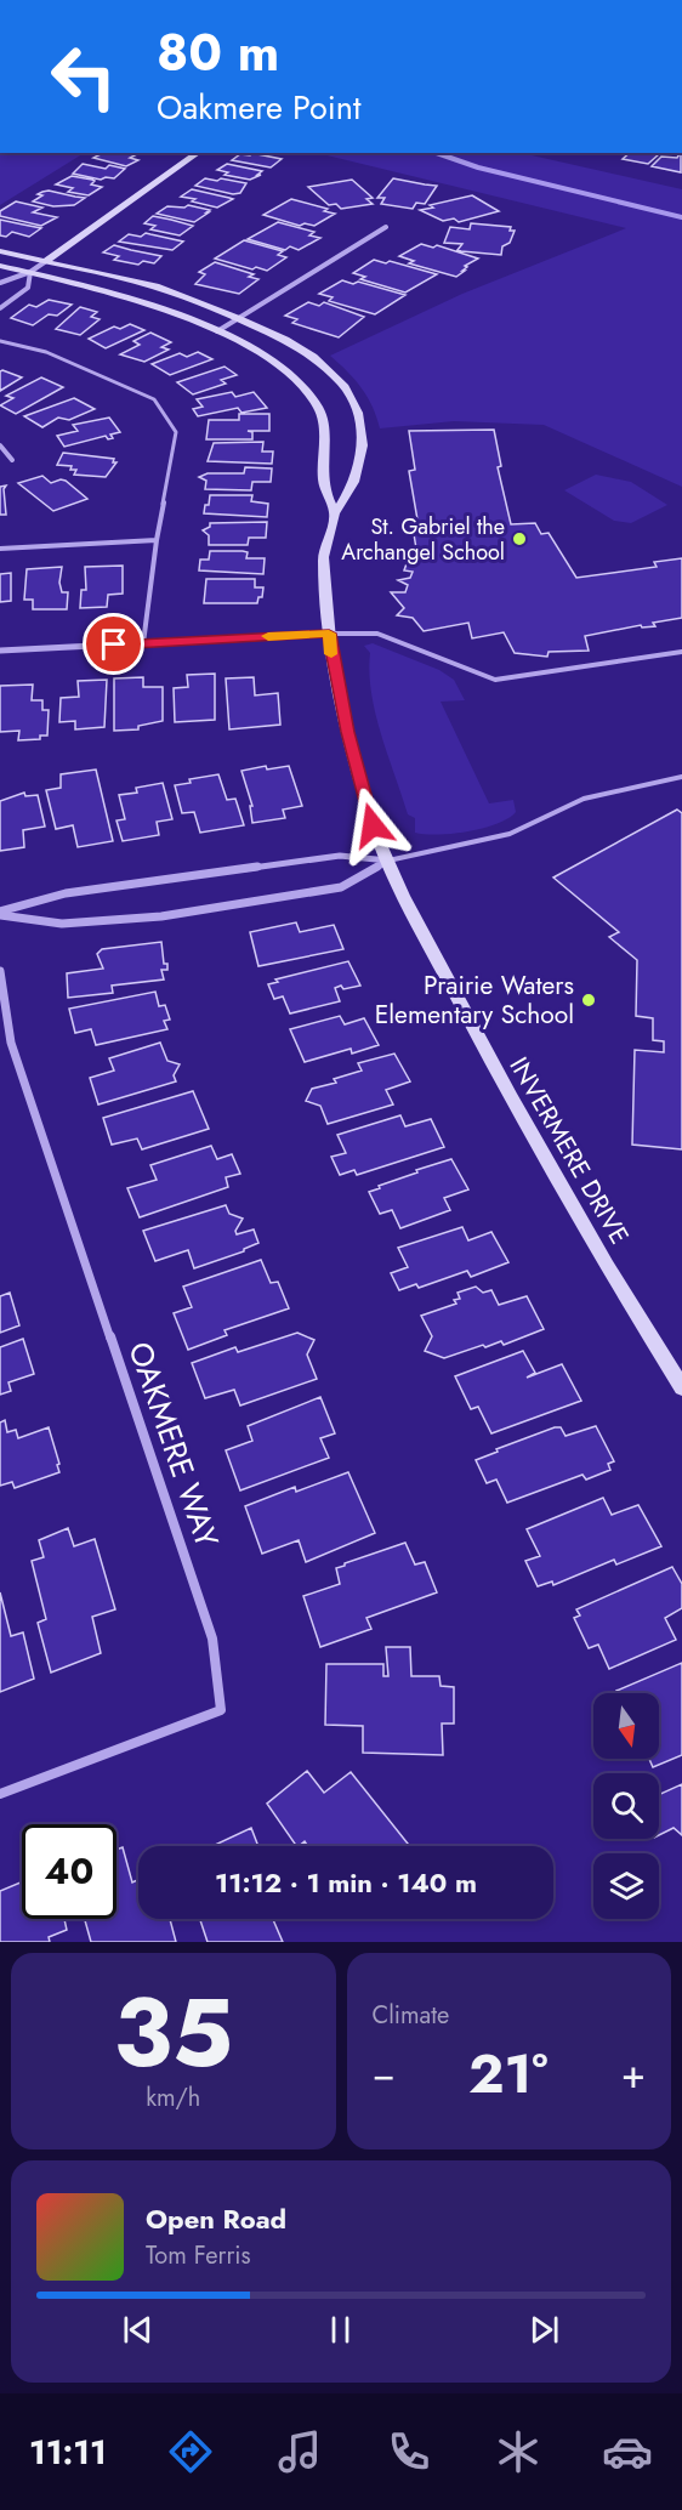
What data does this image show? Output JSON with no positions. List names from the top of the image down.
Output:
{
  "streets": {
    "street": ["INVERMERE DRIVE", "OAKMERE WAY"]
  },
  "places": ["St. Gabriel the Archangel School", "Prairie Waters Elementary School"],
  "north": "bottom",
  "page": {
    "turn": ["80 m", "Oakmere Point"],
    "limit": "40",
    "trip": "11:12 · 1 min · 140 m",
    "tile": [
      ["35", "km/h"],
      "Climate"
    ],
    "heat": ["−", "21°", "+"],
    "song": ["Open Road", "Tom Ferris"],
    "tabs": "11:11"
  }
}
